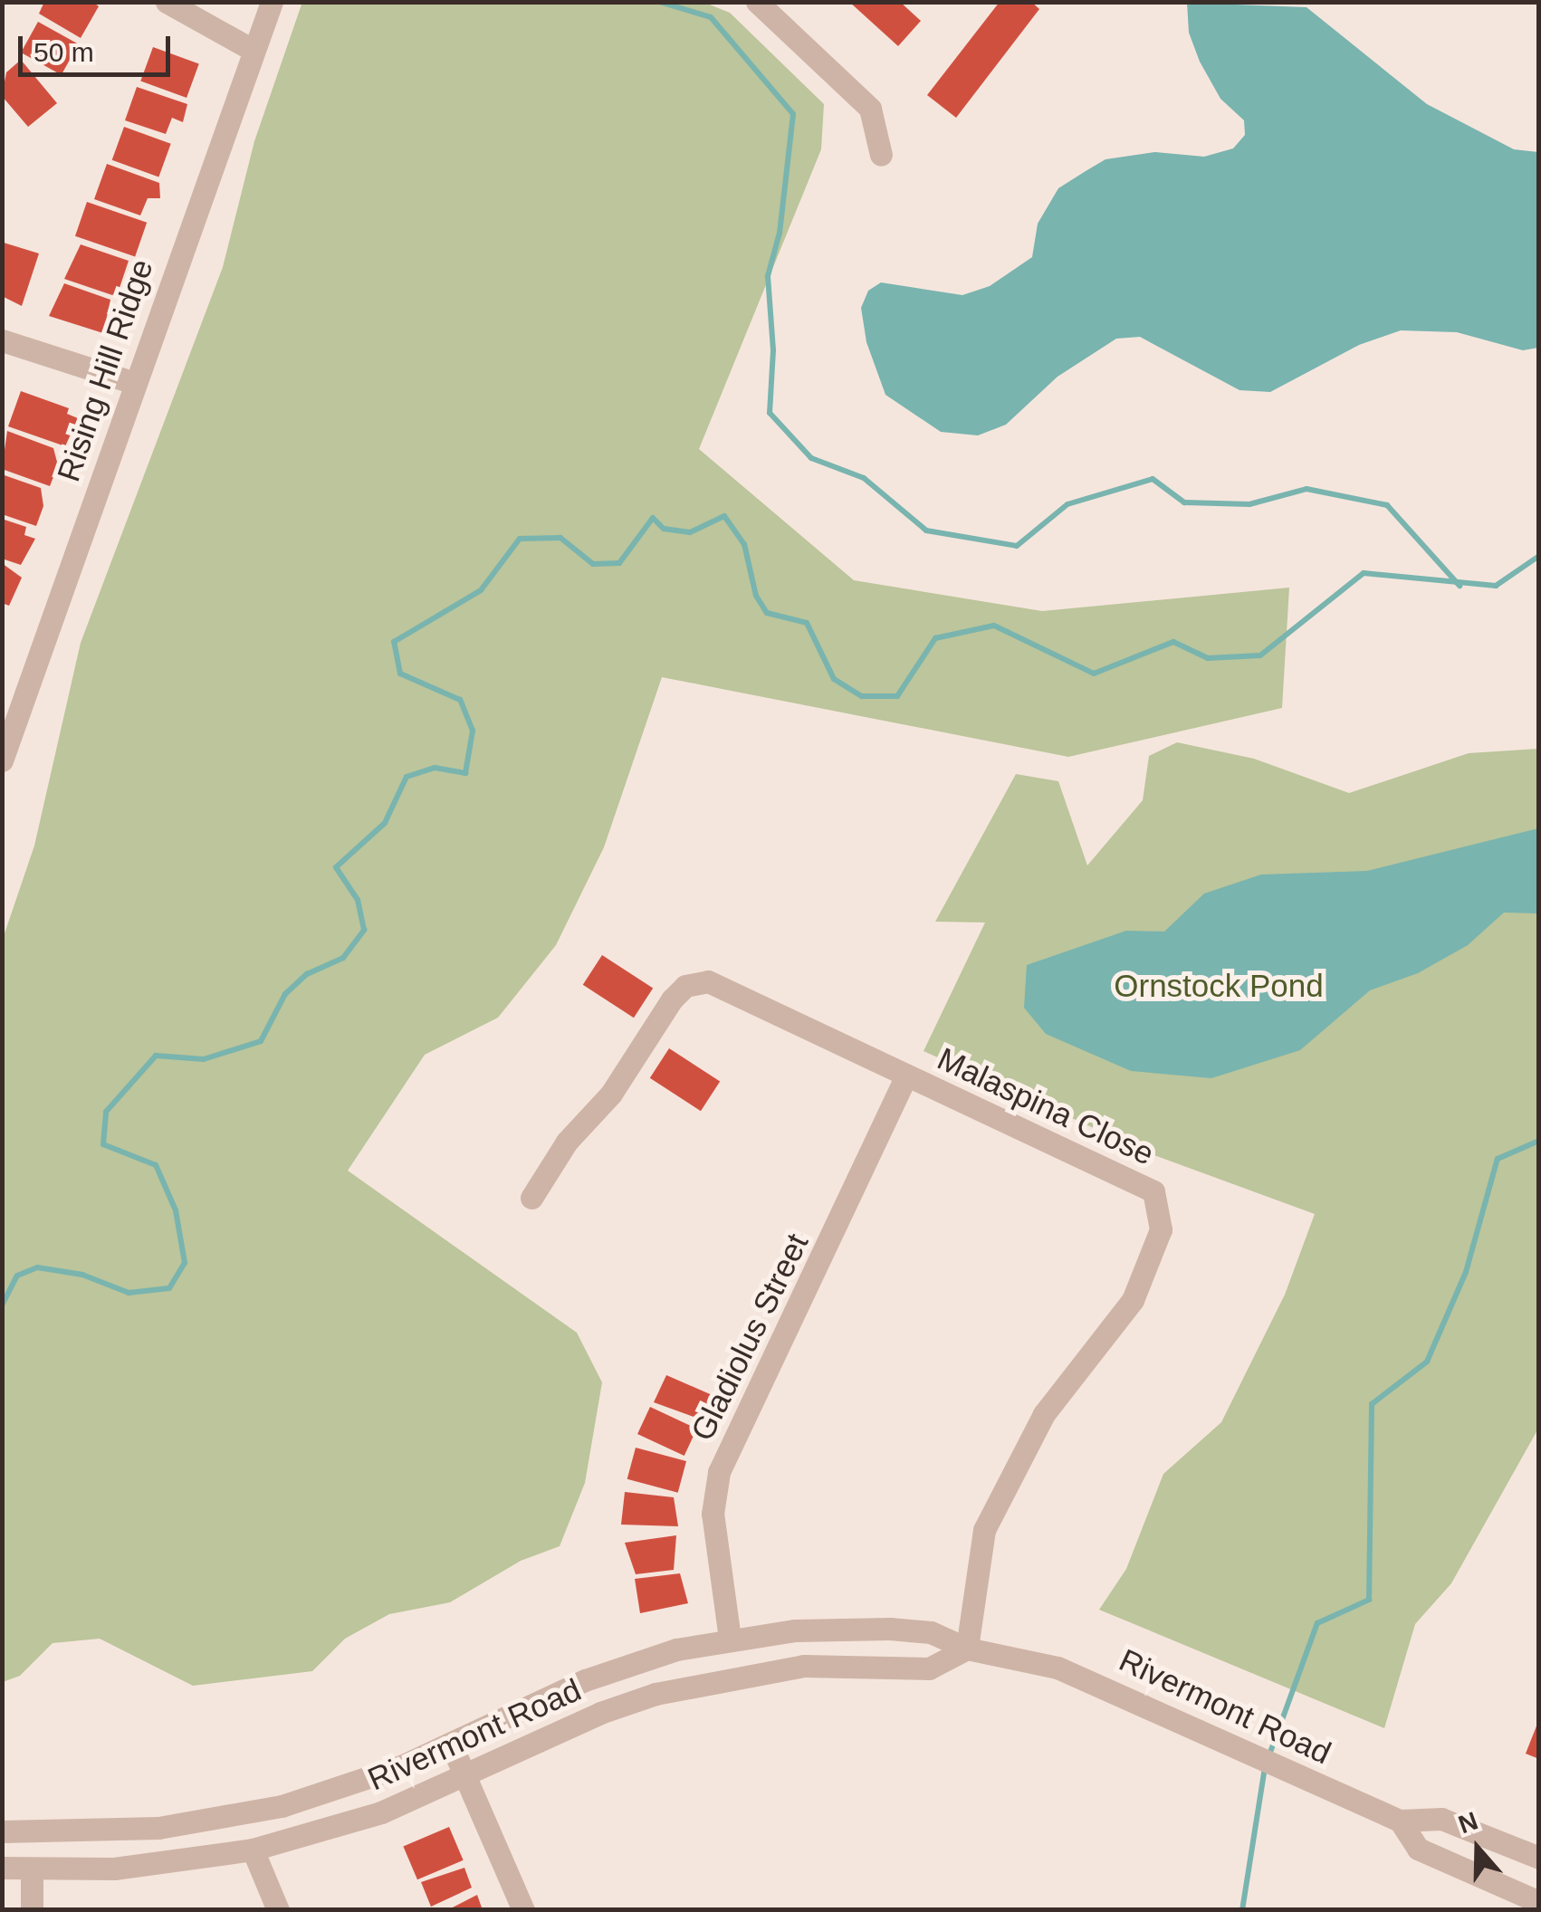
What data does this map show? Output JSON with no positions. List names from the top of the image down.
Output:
{
  "streets": {
    "street": [
      "Rising Hill Ridge",
      "Malaspina Close",
      "Gladiolus Street",
      "Rivermont Road"
    ]
  },
  "crossings": [
    ["Malaspina Close", "Gladiolus Street"],
    ["Malaspina Close", "Rivermont Road"],
    ["Gladiolus Street", "Rivermont Road"]
  ],
  "parks": ["Ornstock Pond"],
  "scale_bar": "50 m",
  "north": "top"
}
